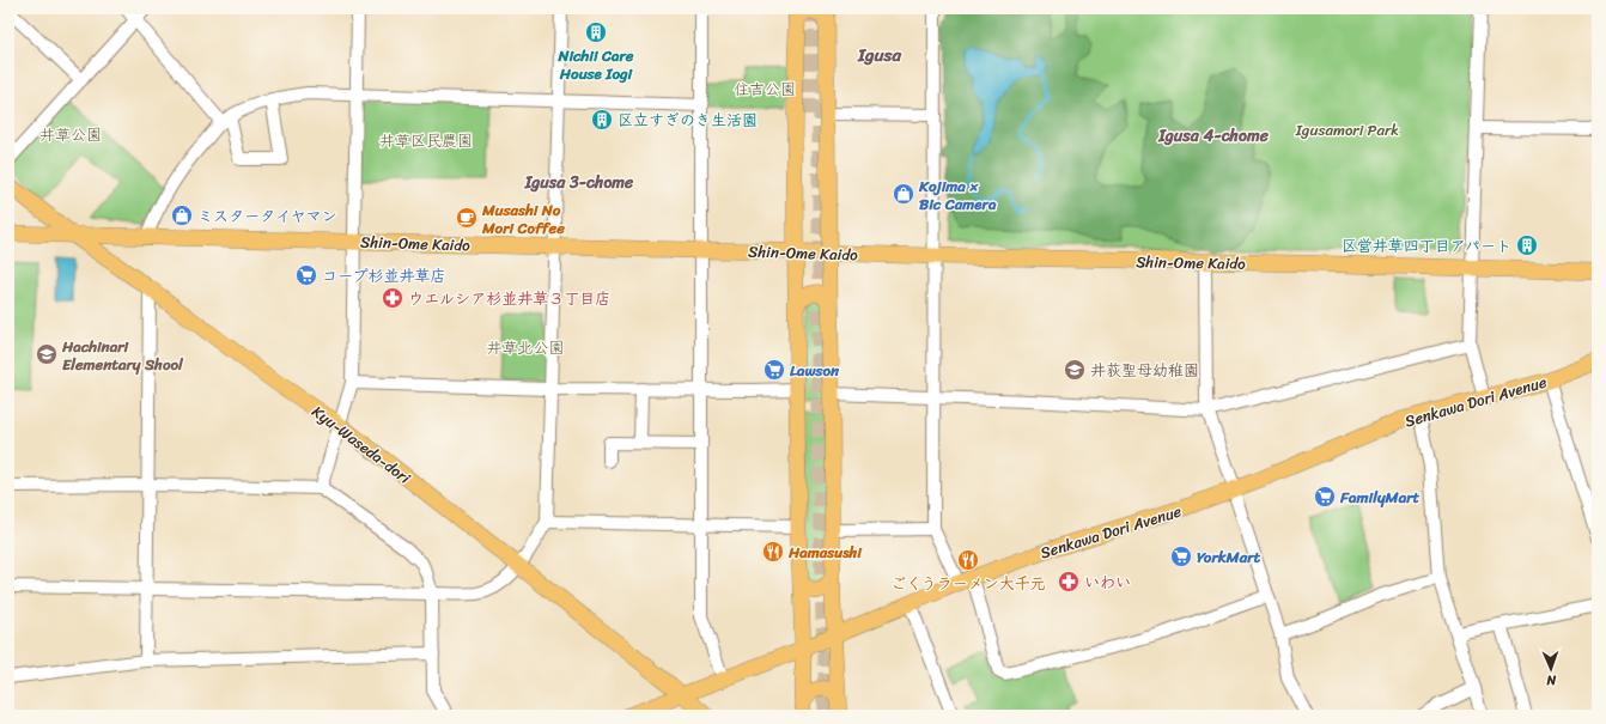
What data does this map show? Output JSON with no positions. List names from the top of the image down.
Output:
{
  "streets": {
    "main road": ["Shin-Ome Kaido", "Senkawa Dori Avenue", "Kyu-Waseda-dori"]
  },
  "crossings": [
    ["Shin-Ome Kaido", "Kyu-Waseda-dori"],
    ["Senkawa Dori Avenue", "Kyu-Waseda-dori"]
  ],
  "districts": ["Igusa", "Igusa 4-chome", "Igusa 3-chome"],
  "parks": [
    "住吉公園",
    "Igusamori Park",
    "井草公園",
    "井草区民農園",
    "井草北公園"
  ],
  "places": {
    "building": ["Nichii Care House Iogi", "区立すぎのき生活園", "区営井草四丁目アパート"],
    "shop": ["Kojima × Bic Camera", "ミスタータイヤマン"],
    "cafe": ["Musashi No Mori Coffee"],
    "supermarket": [
      "コープ杉並井草店",
      "Lawson",
      "FamilyMart",
      "YorkMart"
    ],
    "pharmacy": ["ウエルシア杉並井草３丁目店", "いわい"],
    "school or university": ["Hachinari Elementary Shool", "井荻聖母幼稚園"],
    "restaurant": ["Hamasushi", "ごくうラーメン大千元"]
  },
  "north": "bottom"
}
